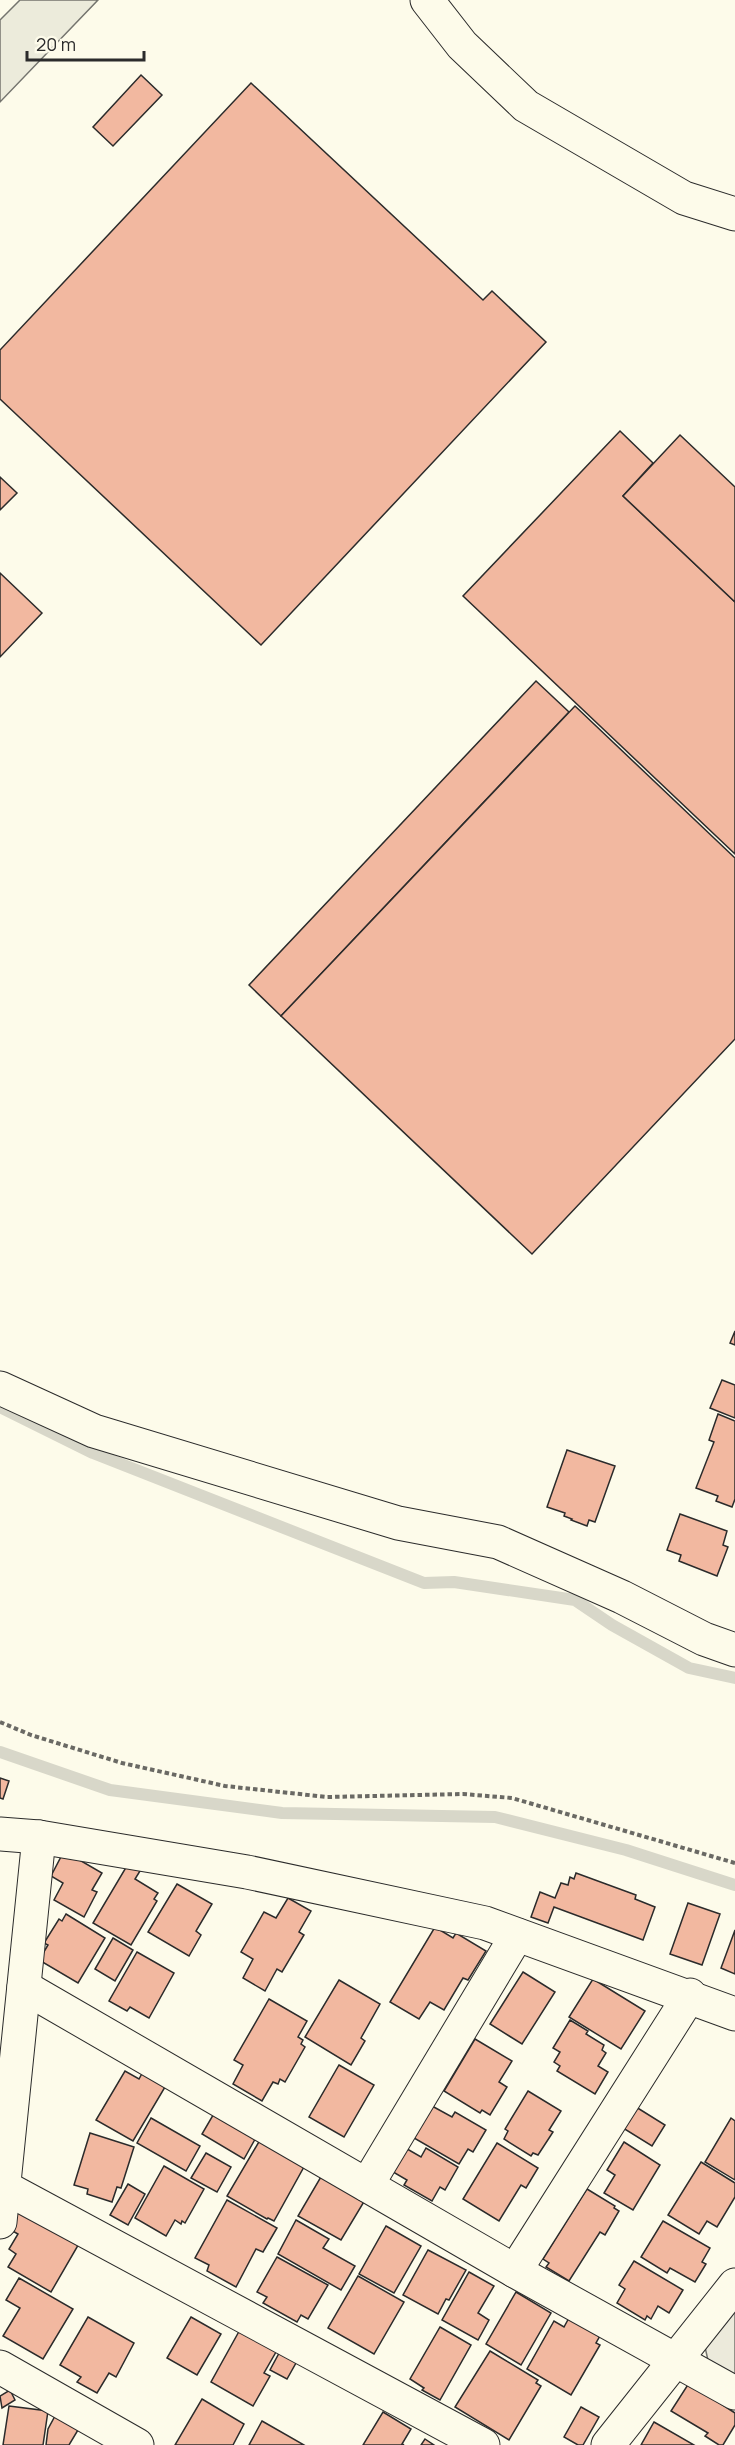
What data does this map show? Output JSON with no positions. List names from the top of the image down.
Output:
{
  "scale_bar": "20 m"
}
